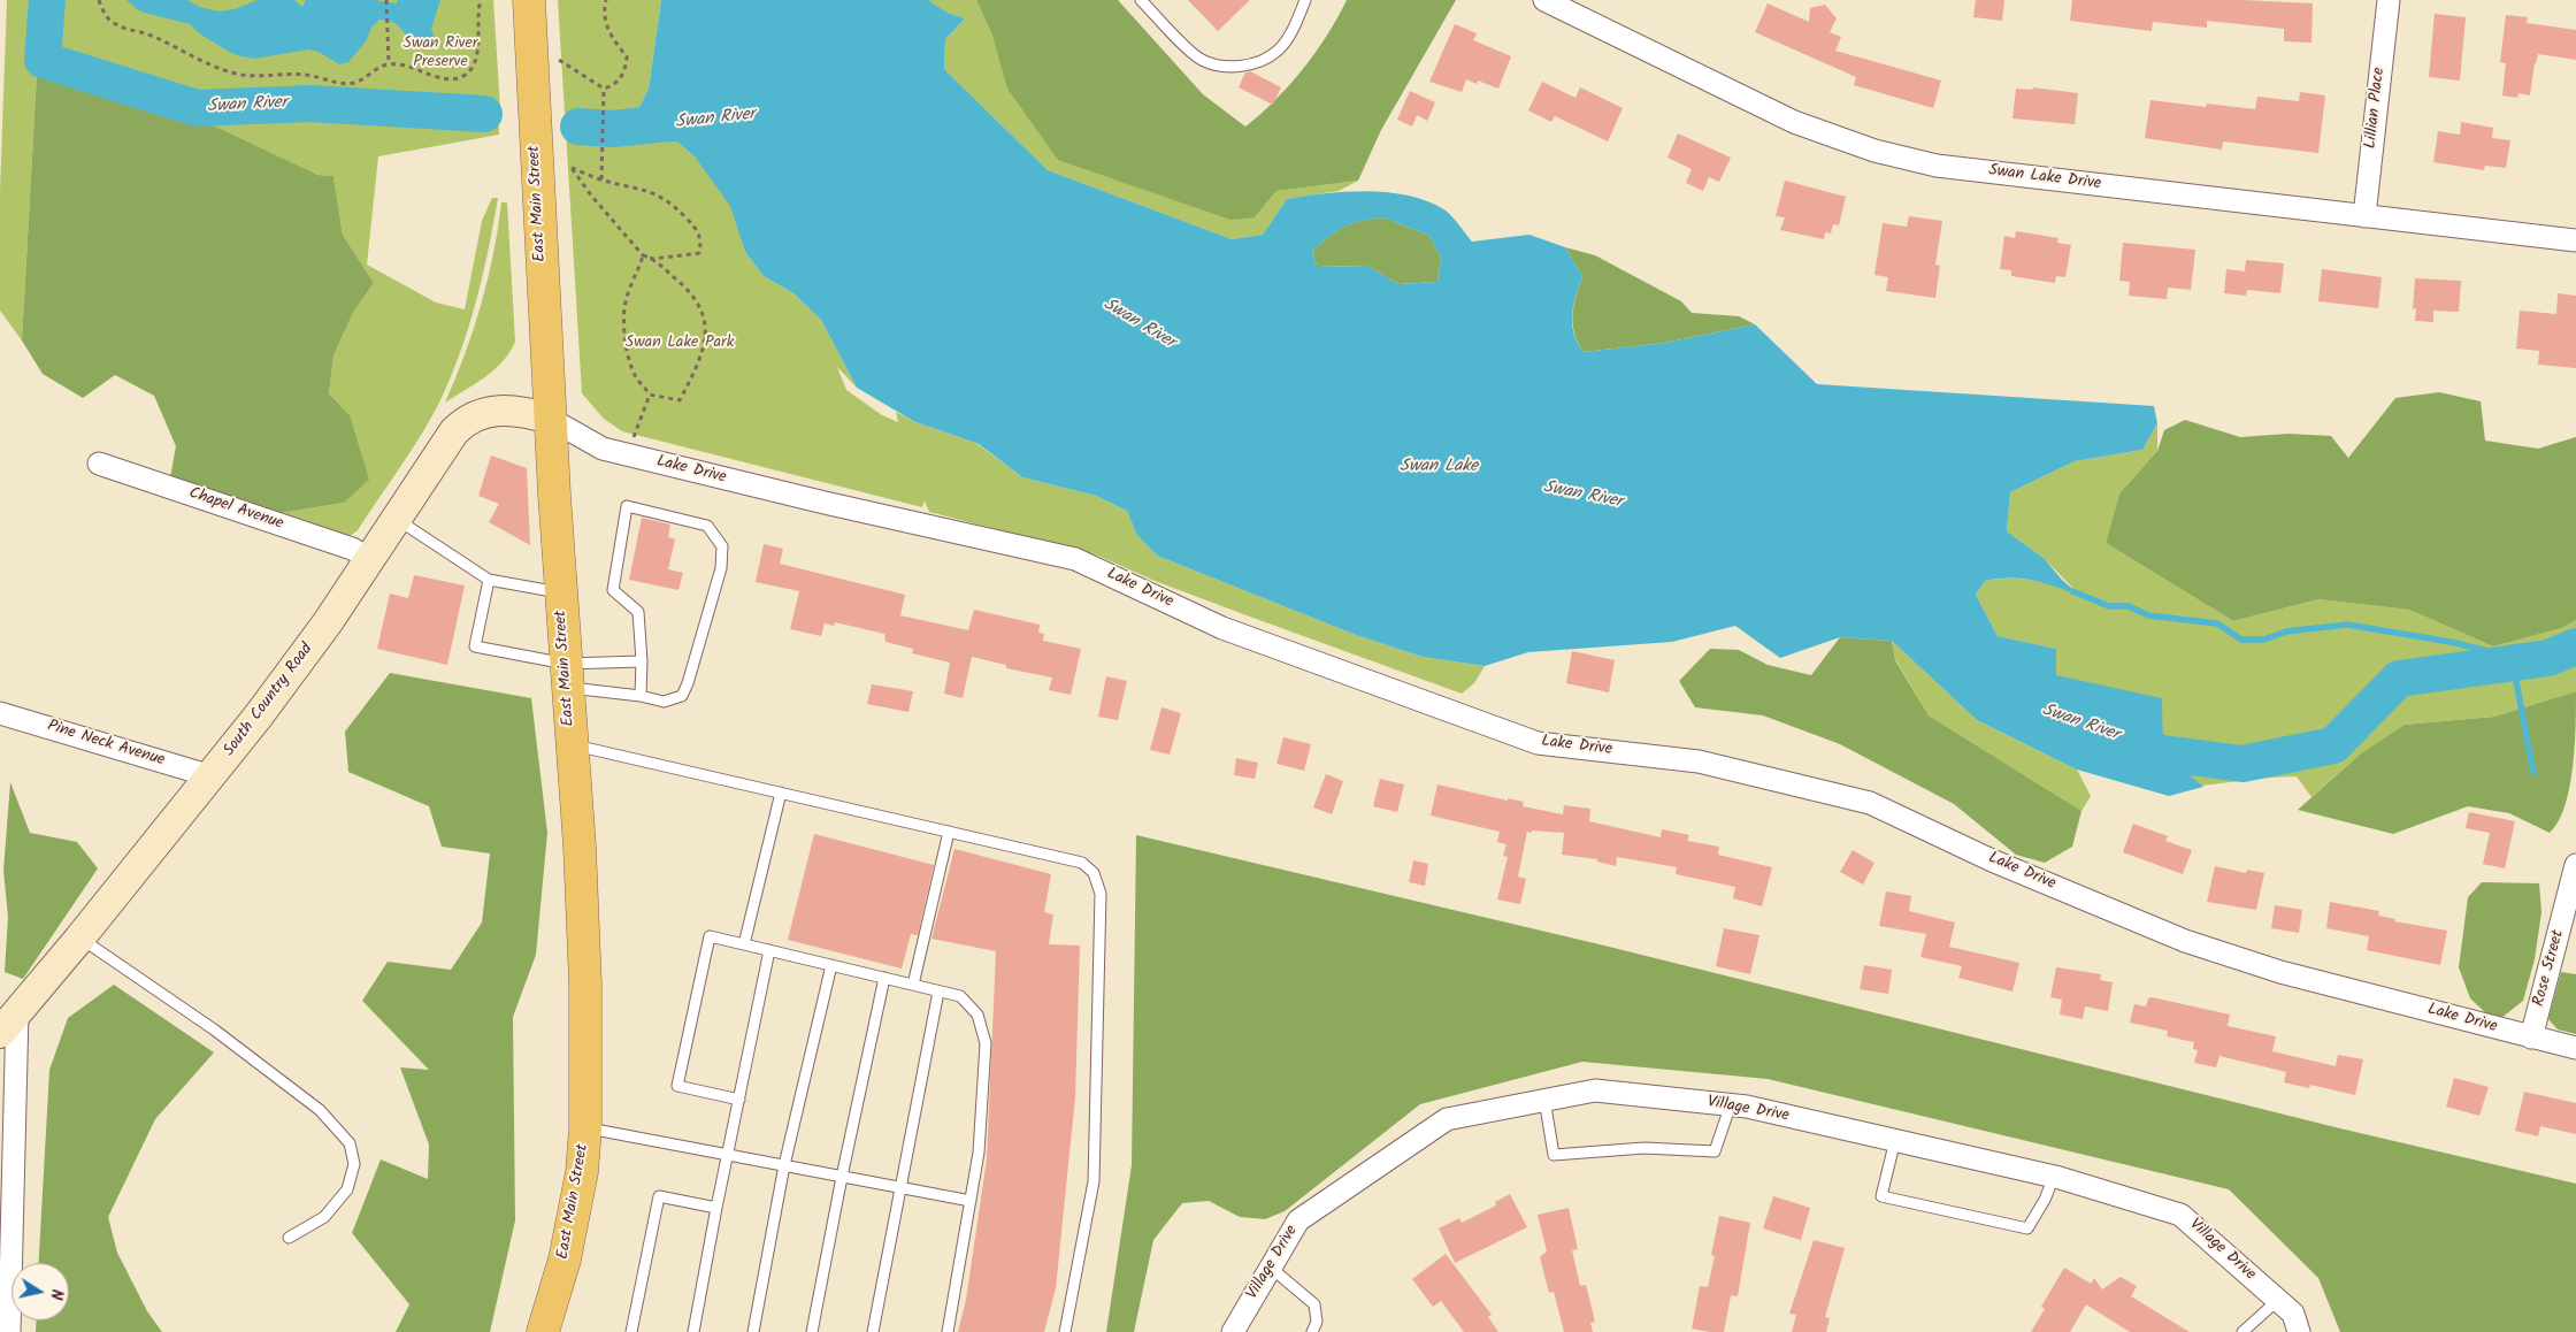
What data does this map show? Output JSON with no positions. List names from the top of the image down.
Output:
{
  "streets": {
    "main road": ["East Main Street", "South Country Road"],
    "street": [
      "Lillian Place",
      "Swan Lake Drive",
      "Lake Drive",
      "Chapel Avenue",
      "Pine Neck Avenue",
      "Rose Street",
      "Village Drive"
    ]
  },
  "crossings": [
    ["Lillian Place", "Swan Lake Drive"],
    ["East Main Street", "Lake Drive"],
    ["East Main Street", "South Country Road"],
    ["Lake Drive", "South Country Road"],
    ["Lake Drive", "Rose Street"],
    ["Chapel Avenue", "South Country Road"],
    ["South Country Road", "Pine Neck Avenue"]
  ],
  "water": ["Swan River", "Swan Lake"],
  "parks": ["Swan River Preserve", "Swan Lake Park"],
  "north": "right"
}
